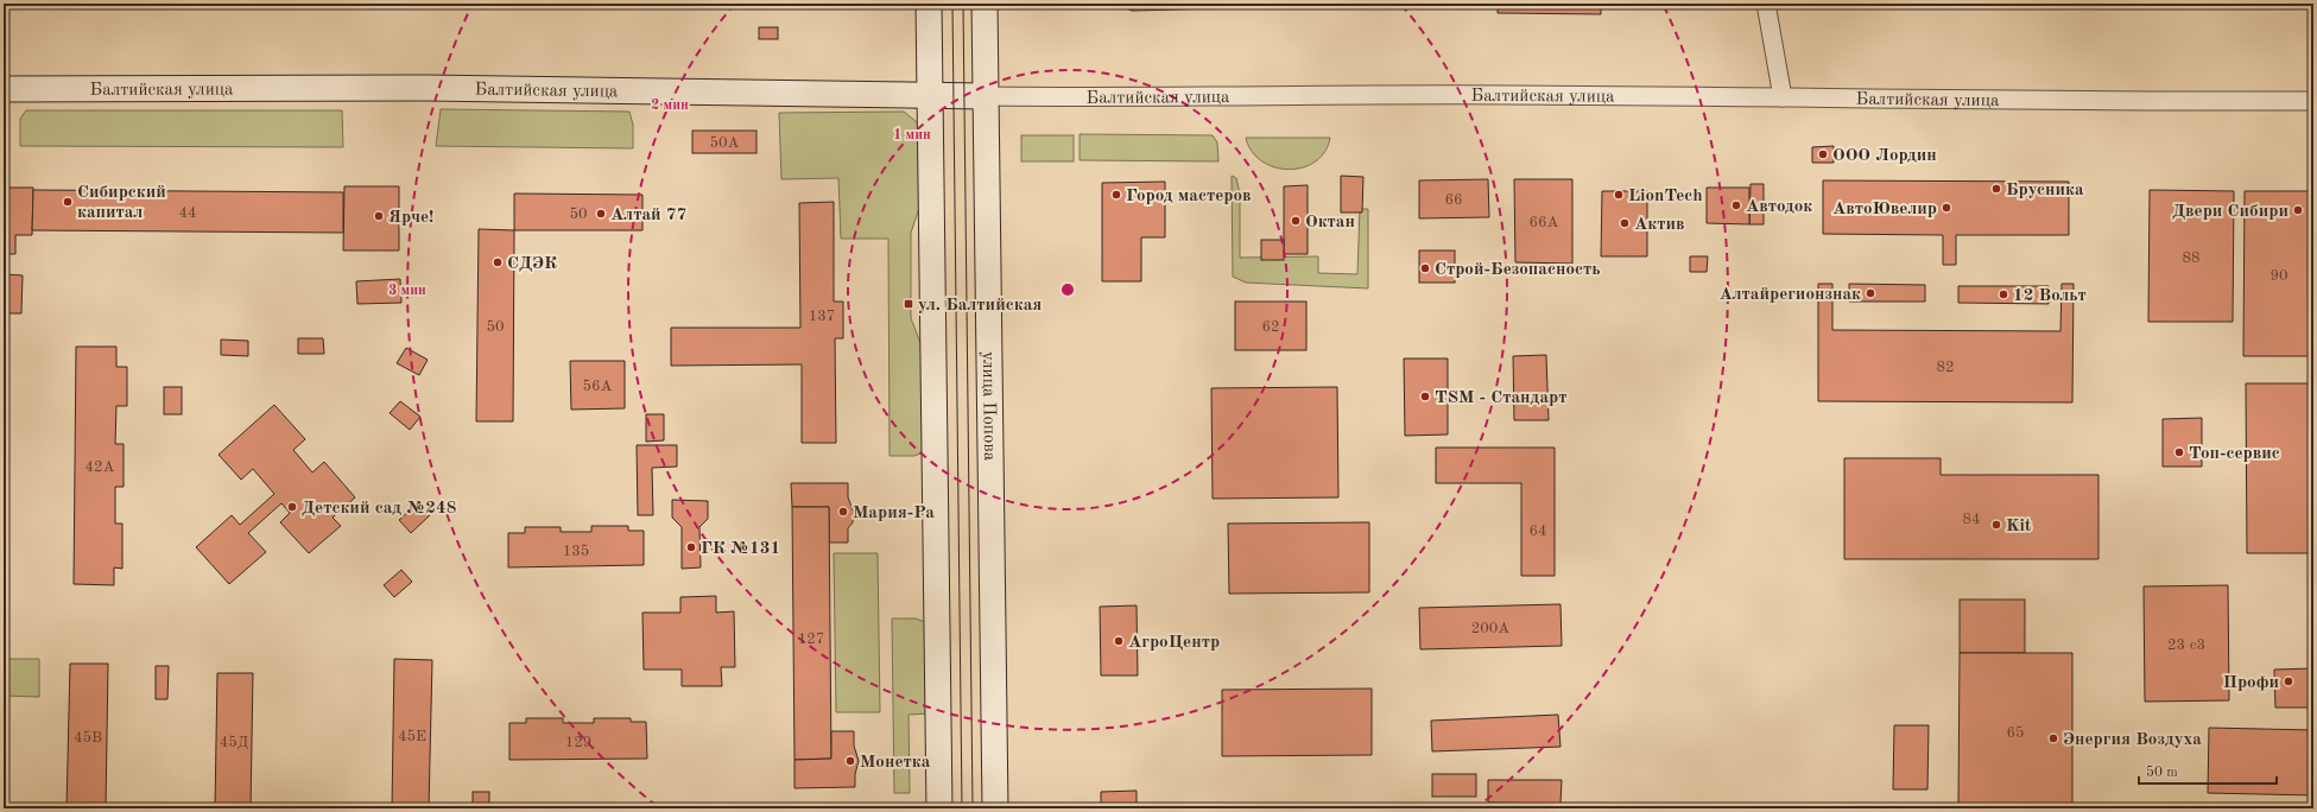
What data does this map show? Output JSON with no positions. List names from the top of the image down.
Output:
{
  "streets": {
    "main road": ["Балтийская улица", "улица Попова"]
  },
  "crossings": [
    ["Балтийская улица", "улица Попова"]
  ],
  "places": {
    "other": [
      "ООО Лордин",
      "Брусника",
      "Город мастеров",
      "LionTech",
      "Сибирский капитал",
      "Автодок",
      "АвтоЮвелир",
      "Двери Сибири",
      "Алтай 77",
      "Ярче!",
      "Октан",
      "Актив",
      "СДЭК",
      "Строй-Безопасность",
      "Алтайрегионзнак",
      "12 Вольт",
      "TSM - Стандарт",
      "Топ-сервис",
      "Детский сад №248",
      "Мария-Ра",
      "Kit",
      "ГК №131",
      "АгроЦентр",
      "Профи",
      "Энергия Воздуха",
      "Монетка"
    ],
    "transit": ["ул. Балтийская"]
  },
  "house_numbers": [
    "50А",
    "66",
    "44",
    "50",
    "66А",
    "88",
    "90",
    "137",
    "50",
    "62",
    "82",
    "56А",
    "42А",
    "84",
    "64",
    "135",
    "200А",
    "127",
    "23 с3",
    "65",
    "45Е",
    "45В",
    "45Д",
    "129"
  ],
  "scale_bar": "50 m",
  "rings": ["2 мин", "1 мин", "3 мин"]
}
